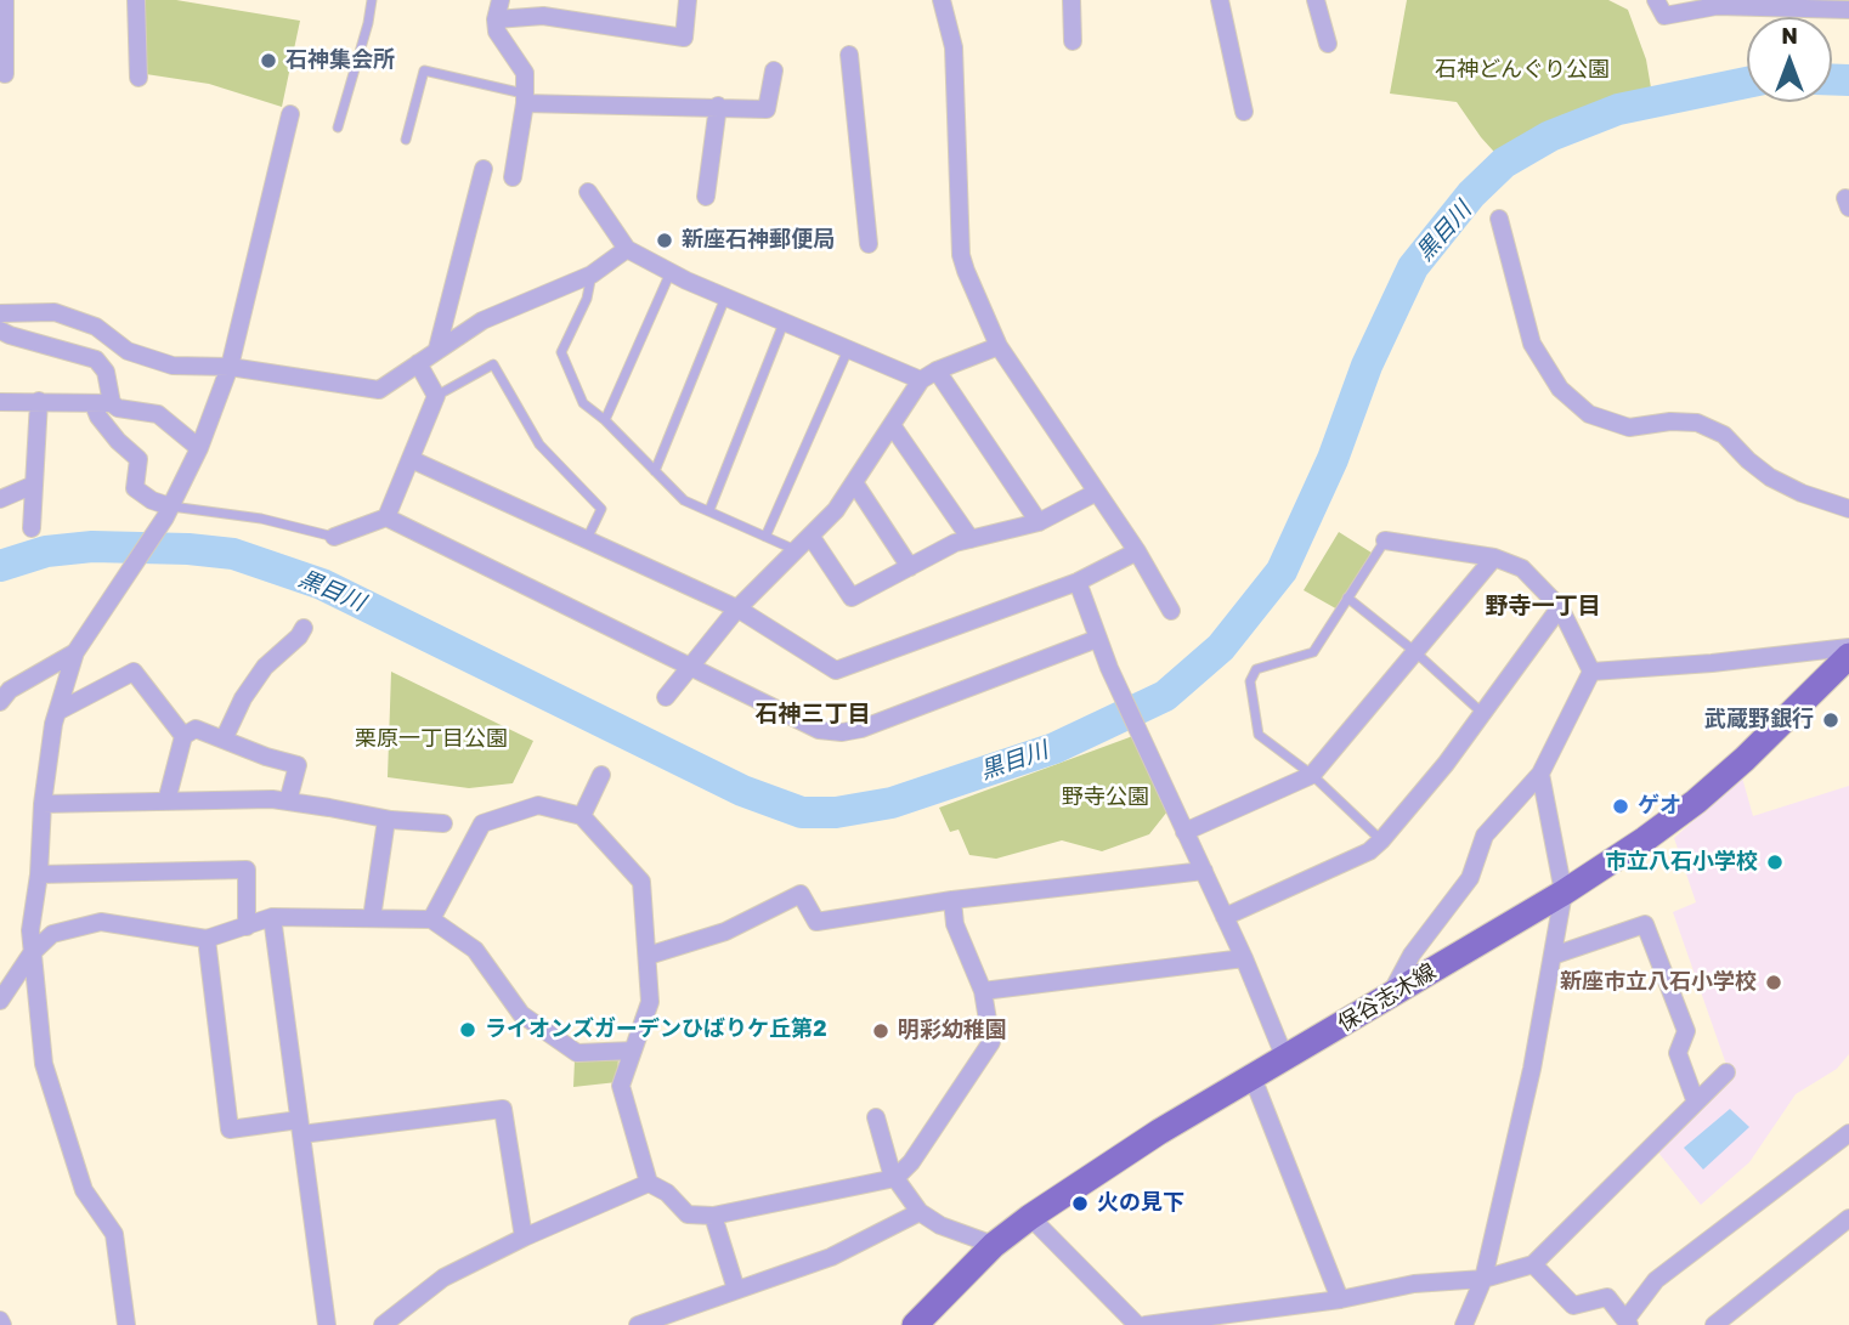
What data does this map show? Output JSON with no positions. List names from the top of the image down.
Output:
{
  "streets": {
    "main road": ["保谷志木線"]
  },
  "districts": ["野寺一丁目", "石神三丁目"],
  "water": ["黒目川"],
  "parks": ["石神どんぐり公園", "栗原一丁目公園", "野寺公園"],
  "places": [
    "石神集会所",
    "新座石神郵便局",
    "武蔵野銀行",
    "ゲオ",
    "市立八石小学校",
    "新座市立八石小学校",
    "ライオンズガーデンひばりケ丘第2",
    "明彩幼稚園",
    "火の見下"
  ],
  "north": "top"
}
